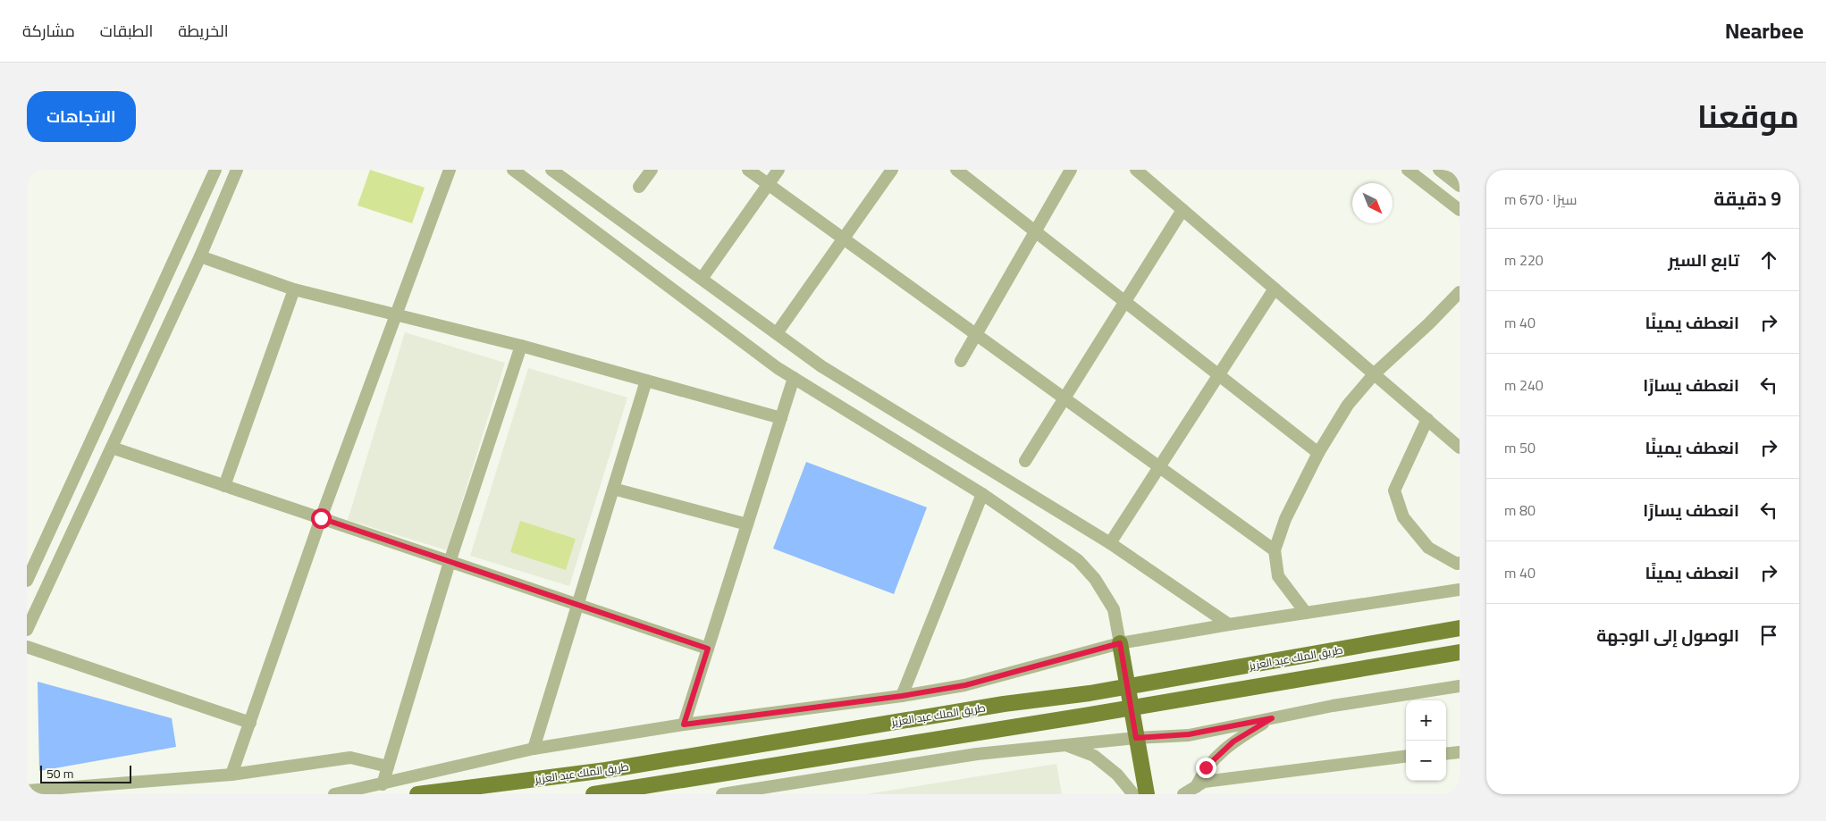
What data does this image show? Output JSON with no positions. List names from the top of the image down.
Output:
{
  "streets": {
    "main road": ["طريق الملك عبد العزيز"]
  },
  "scale_bar": "50 m",
  "north": "bottom right",
  "page": {
    "header": "Nearbee",
    "nav": ["الخريطة", "الطبقات", "مشاركة"],
    "title": "موقعنا",
    "buttons": "الاتجاهات",
    "heading": ["9 دقيقة", "سيرًا · 670 m"],
    "list": [
      ["تابع السير", "220 m"],
      ["انعطف يمينًا", "40 m"],
      ["انعطف يسارًا", "240 m"],
      ["انعطف يمينًا", "50 m"],
      ["انعطف يسارًا", "80 m"],
      ["انعطف يمينًا", "40 m"],
      "الوصول إلى الوجهة"
    ],
    "map_buttons": ["+", "−"],
    "scale": "50 m"
  }
}
